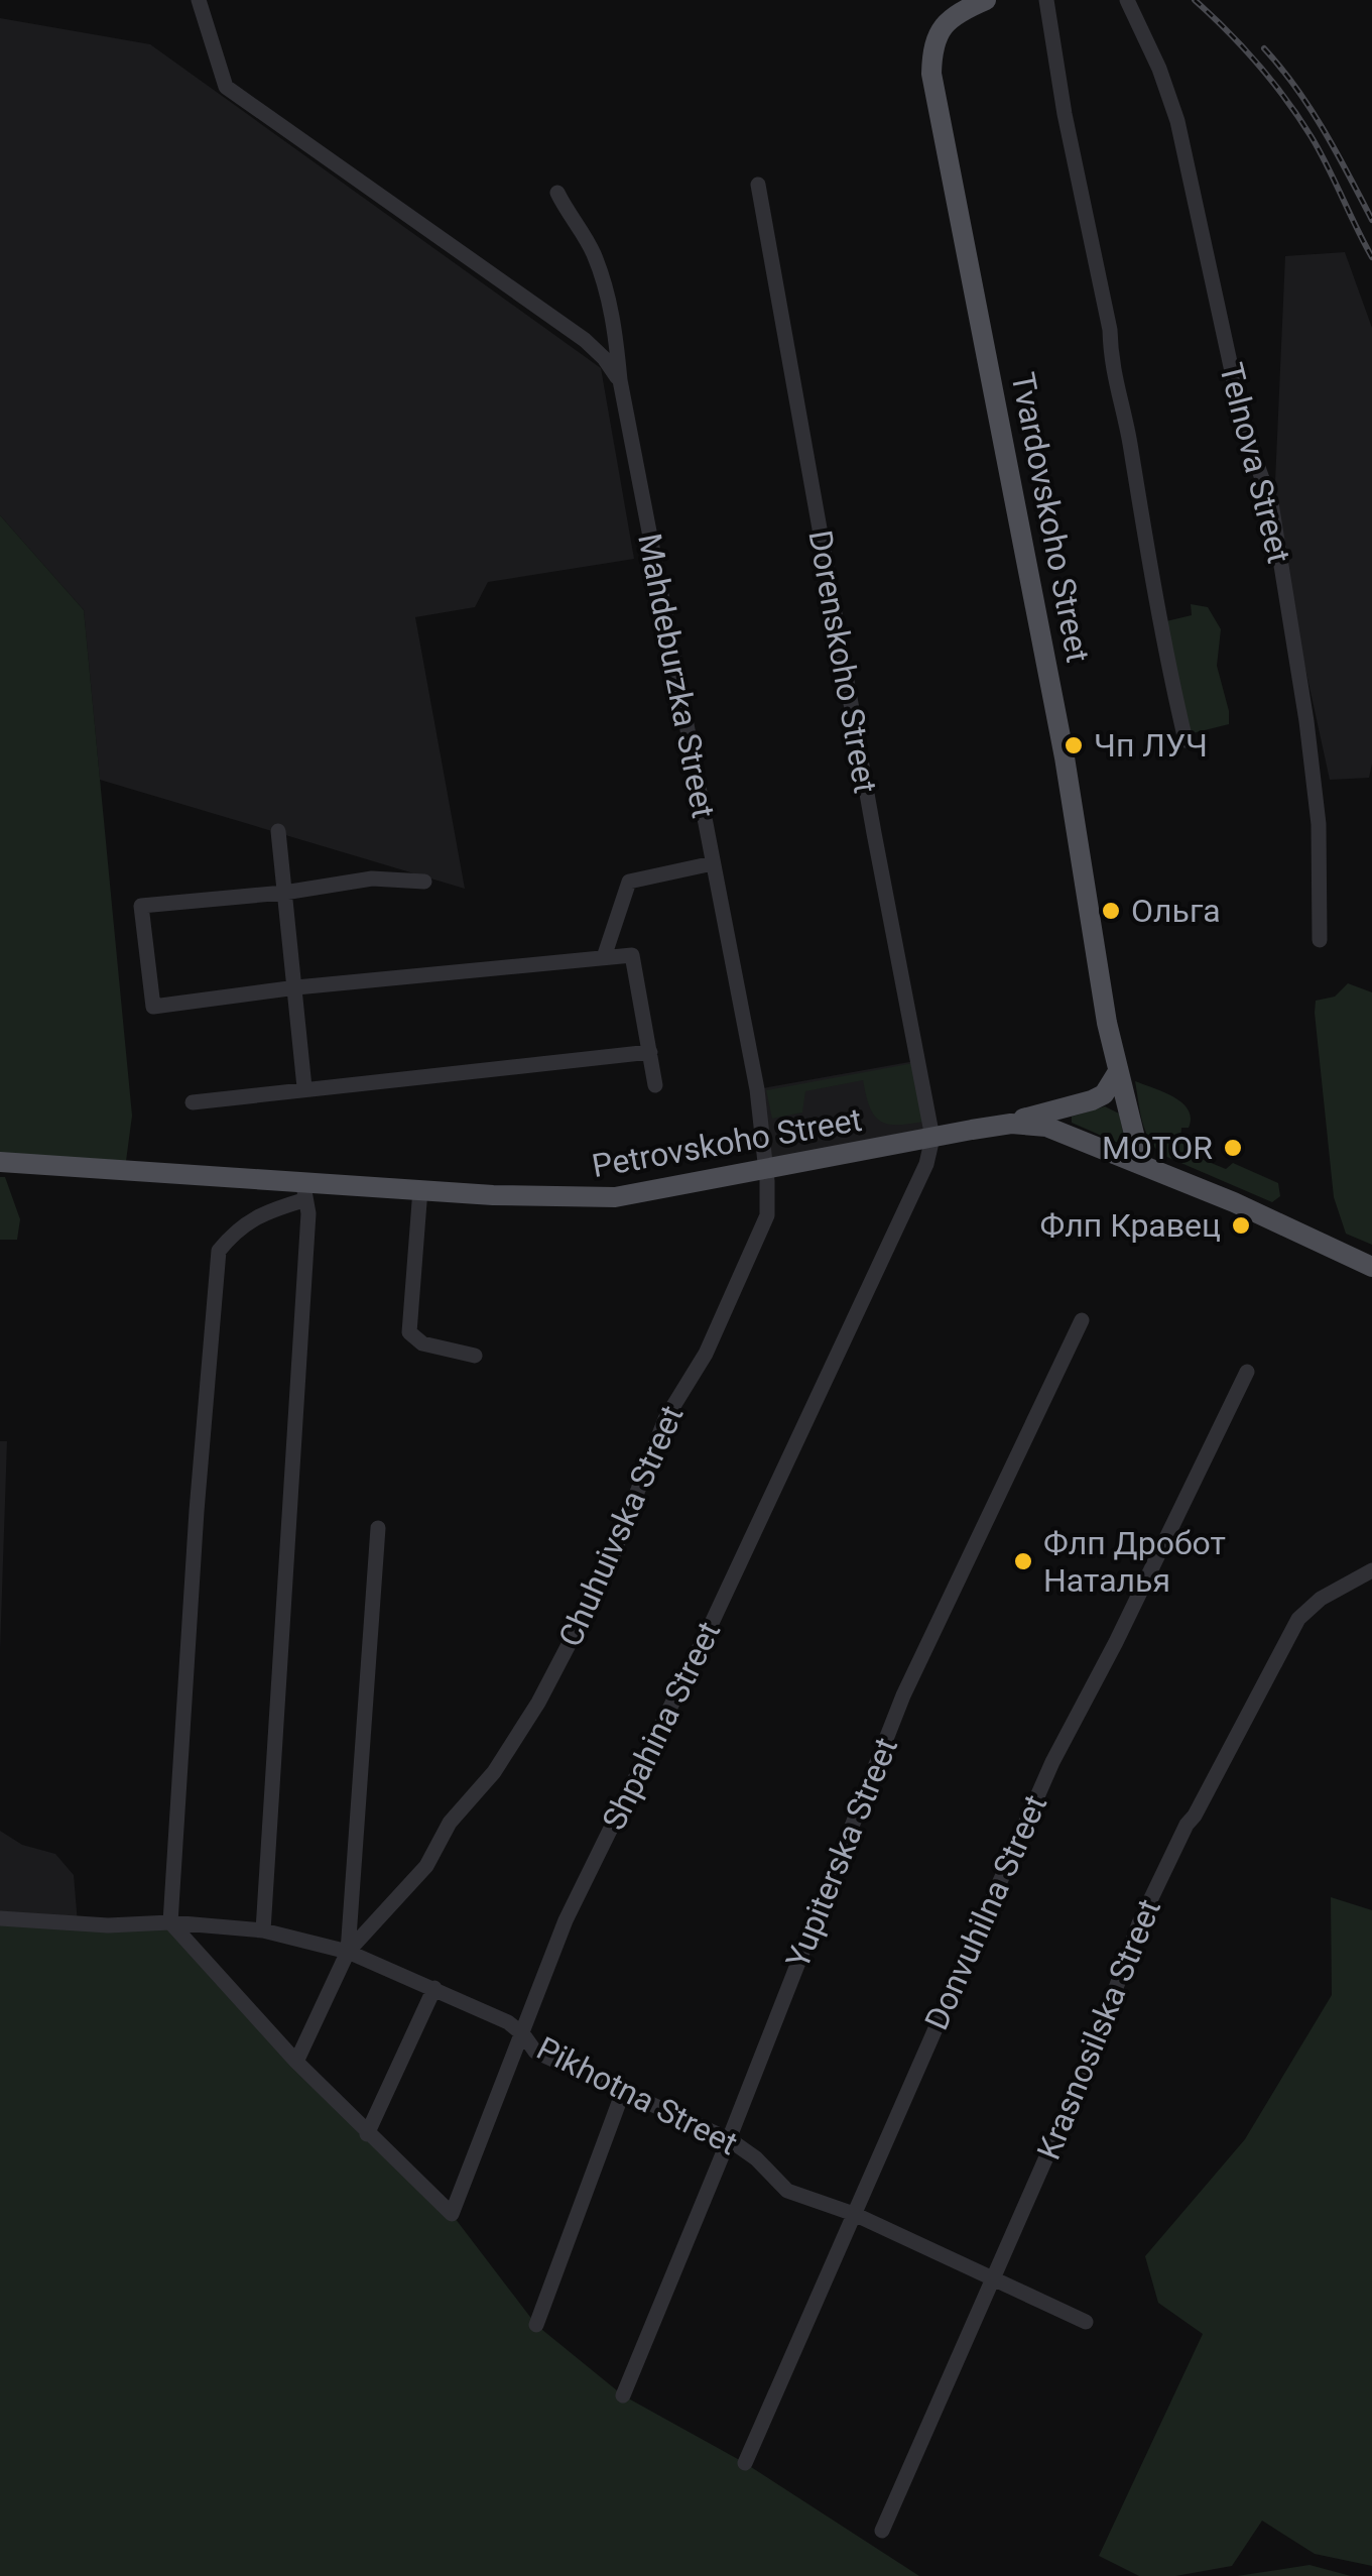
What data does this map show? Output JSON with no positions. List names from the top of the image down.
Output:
{
  "streets": {
    "main road": ["Tvardovskoho Street", "Petrovskoho Street"],
    "street": [
      "Telnova Street",
      "Dorenskoho Street",
      "Mahdeburzka Street",
      "Chuhuivska Street",
      "Shpahina Street",
      "Yupiterska Street",
      "Donvuhilna Street",
      "Krasnosilska Street",
      "Pikhotna Street"
    ]
  },
  "crossings": [
    ["Tvardovskoho Street", "Petrovskoho Street"],
    ["Dorenskoho Street", "Petrovskoho Street"],
    ["Dorenskoho Street", "Shpahina Street"],
    ["Mahdeburzka Street", "Petrovskoho Street"],
    ["Mahdeburzka Street", "Chuhuivska Street"],
    ["Petrovskoho Street", "Chuhuivska Street"],
    ["Petrovskoho Street", "Shpahina Street"],
    ["Chuhuivska Street", "Pikhotna Street"],
    ["Shpahina Street", "Pikhotna Street"],
    ["Yupiterska Street", "Pikhotna Street"],
    ["Donvuhilna Street", "Pikhotna Street"],
    ["Krasnosilska Street", "Pikhotna Street"]
  ],
  "places": [
    "Чп ЛУЧ",
    "Ольга",
    "MOTOR",
    "Флп Кравец",
    "Флп Дробот Наталья"
  ]
}
